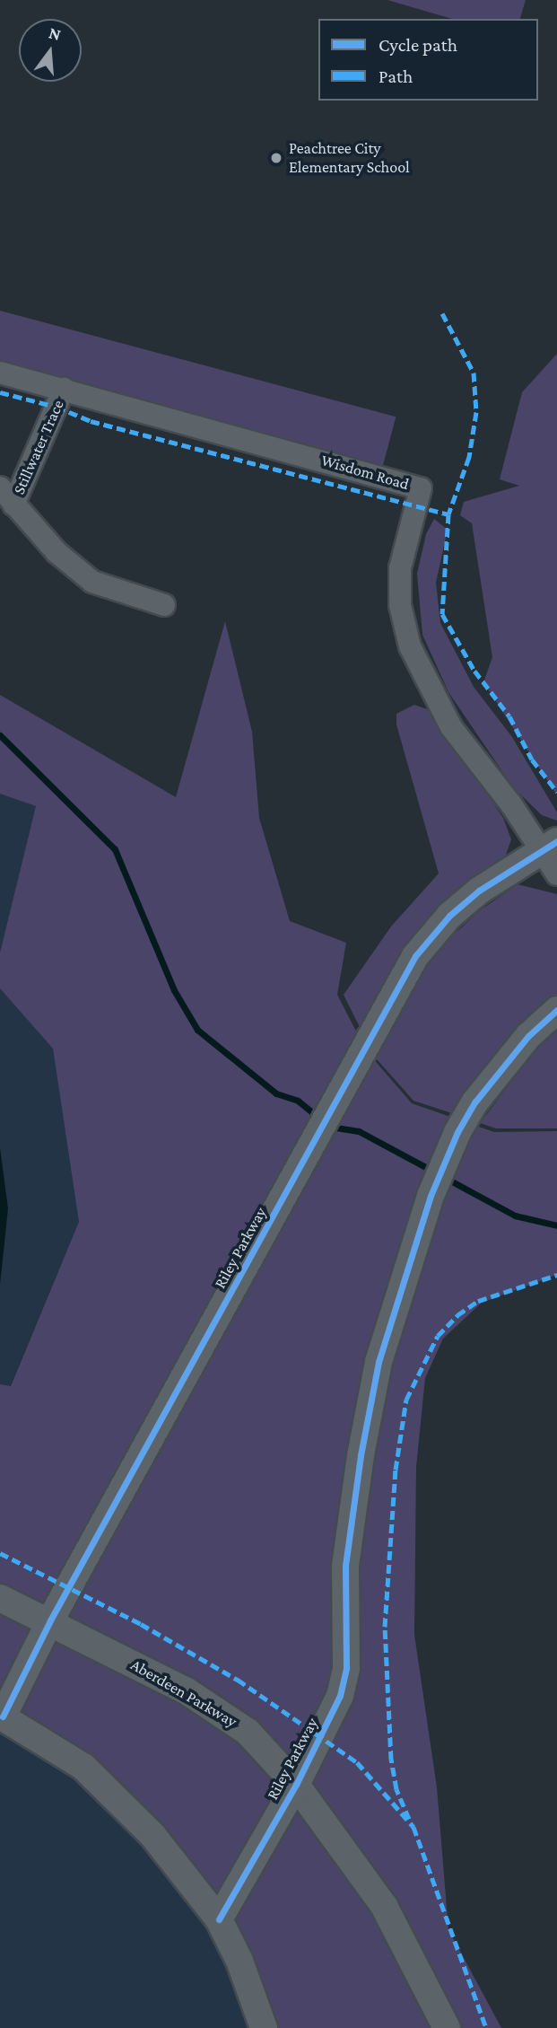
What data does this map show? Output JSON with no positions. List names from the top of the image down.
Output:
{
  "streets": {
    "street": [
      "Stillwater Trace",
      "Wisdom Road",
      "Riley Parkway",
      "Aberdeen Parkway"
    ]
  },
  "crossings": [
    ["Stillwater Trace", "Wisdom Road"],
    ["Wisdom Road", "Riley Parkway"],
    ["Riley Parkway", "Aberdeen Parkway"]
  ],
  "places": ["Peachtree City Elementary School"],
  "legend": ["Cycle path", "Path"],
  "north": "top"
}
